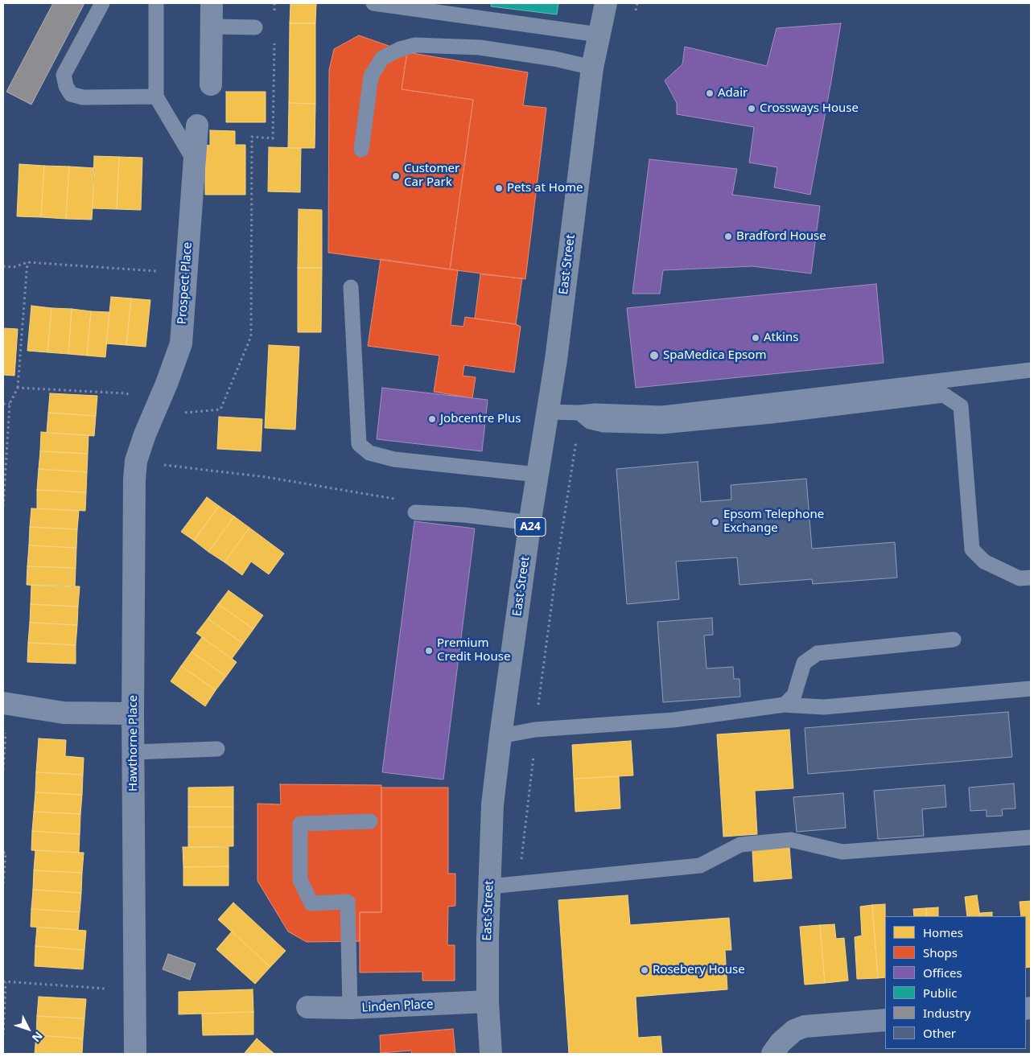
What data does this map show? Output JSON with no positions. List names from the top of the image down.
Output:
{
  "streets": {
    "highway": ["East Street", "A24"],
    "street": ["Prospect Place", "Hawthorne Place", "Linden Place"]
  },
  "crossings": [
    ["East Street", "Linden Place"],
    ["Prospect Place", "Hawthorne Place"]
  ],
  "places": [
    "Adair",
    "Crossways House",
    "Customer Car Park",
    "Pets at Home",
    "Bradford House",
    "Atkins",
    "SpaMedica Epsom",
    "Jobcentre Plus",
    "Epsom Telephone Exchange",
    "Premium Credit House",
    "Rosebery House"
  ],
  "legend": [
    "Homes",
    "Shops",
    "Offices",
    "Public",
    "Industry",
    "Other"
  ],
  "north": "bottom right"
}
